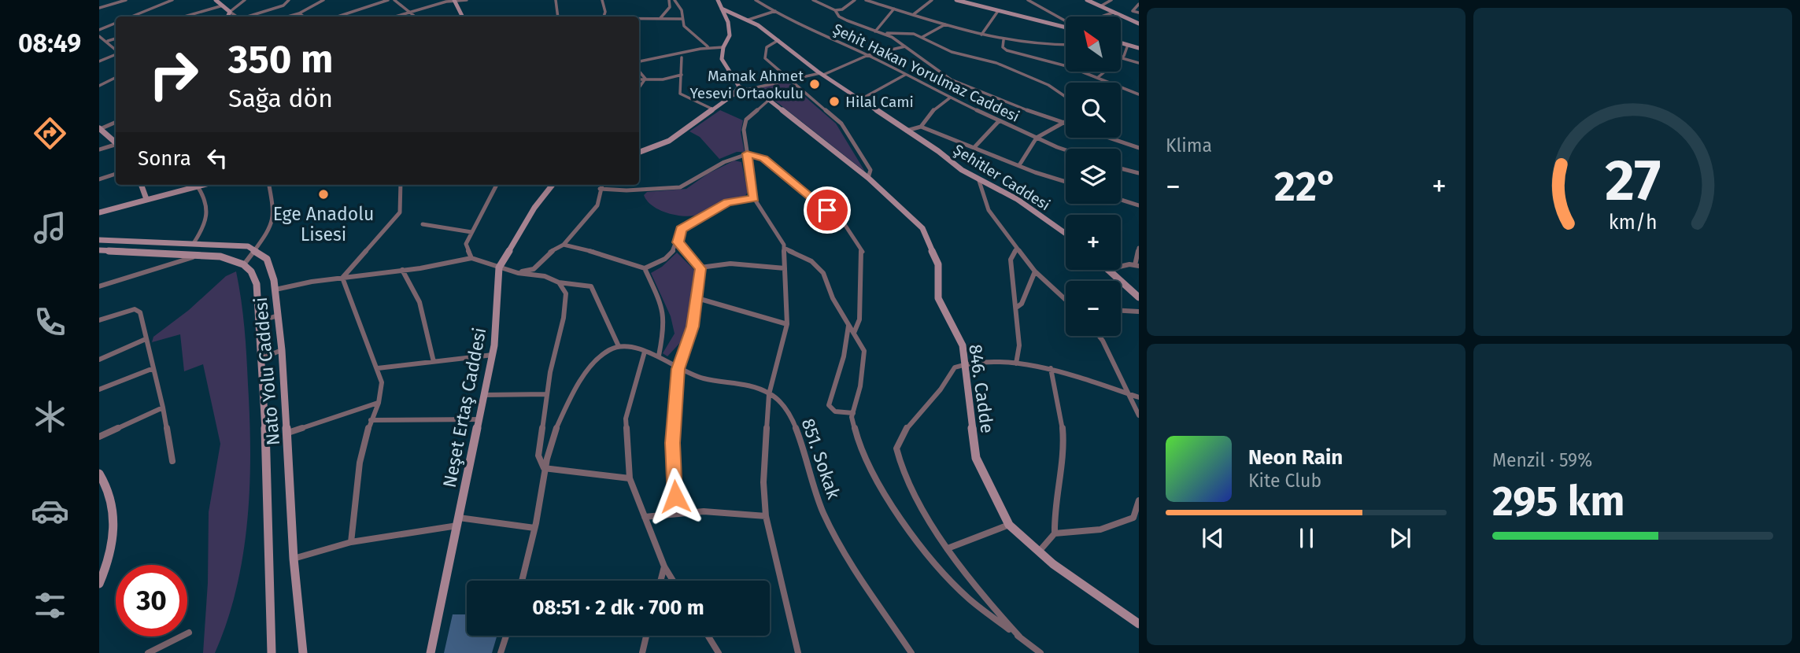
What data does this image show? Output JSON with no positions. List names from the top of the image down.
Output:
{
  "streets": {
    "street": [
      "Şehit Hakan Yorulmaz Caddesi",
      "Şehitler Caddesi",
      "Nato Yolu Caddesi",
      "846. Cadde",
      "Neşet Ertaş Caddesi",
      "851. Sokak"
    ]
  },
  "places": ["Mamak Ahmet Yesevi Ortaokulu", "Hilal Cami", "Ege Anadolu Lisesi"],
  "north": "top left",
  "page": {
    "tabs": "08:49",
    "tile": [
      "Klima",
      ["Menzil · 59%", "295 km"]
    ],
    "map_buttons": ["+", "−"],
    "turn": ["350 m", "Sağa dön"],
    "then": "Sonra",
    "heat": ["−", "22°", "+"],
    "song": ["Neon Rain", "Kite Club"],
    "limit": "30",
    "trip": "08:51 · 2 dk · 700 m",
    "gauge": ["27", "km/h"]
  }
}
